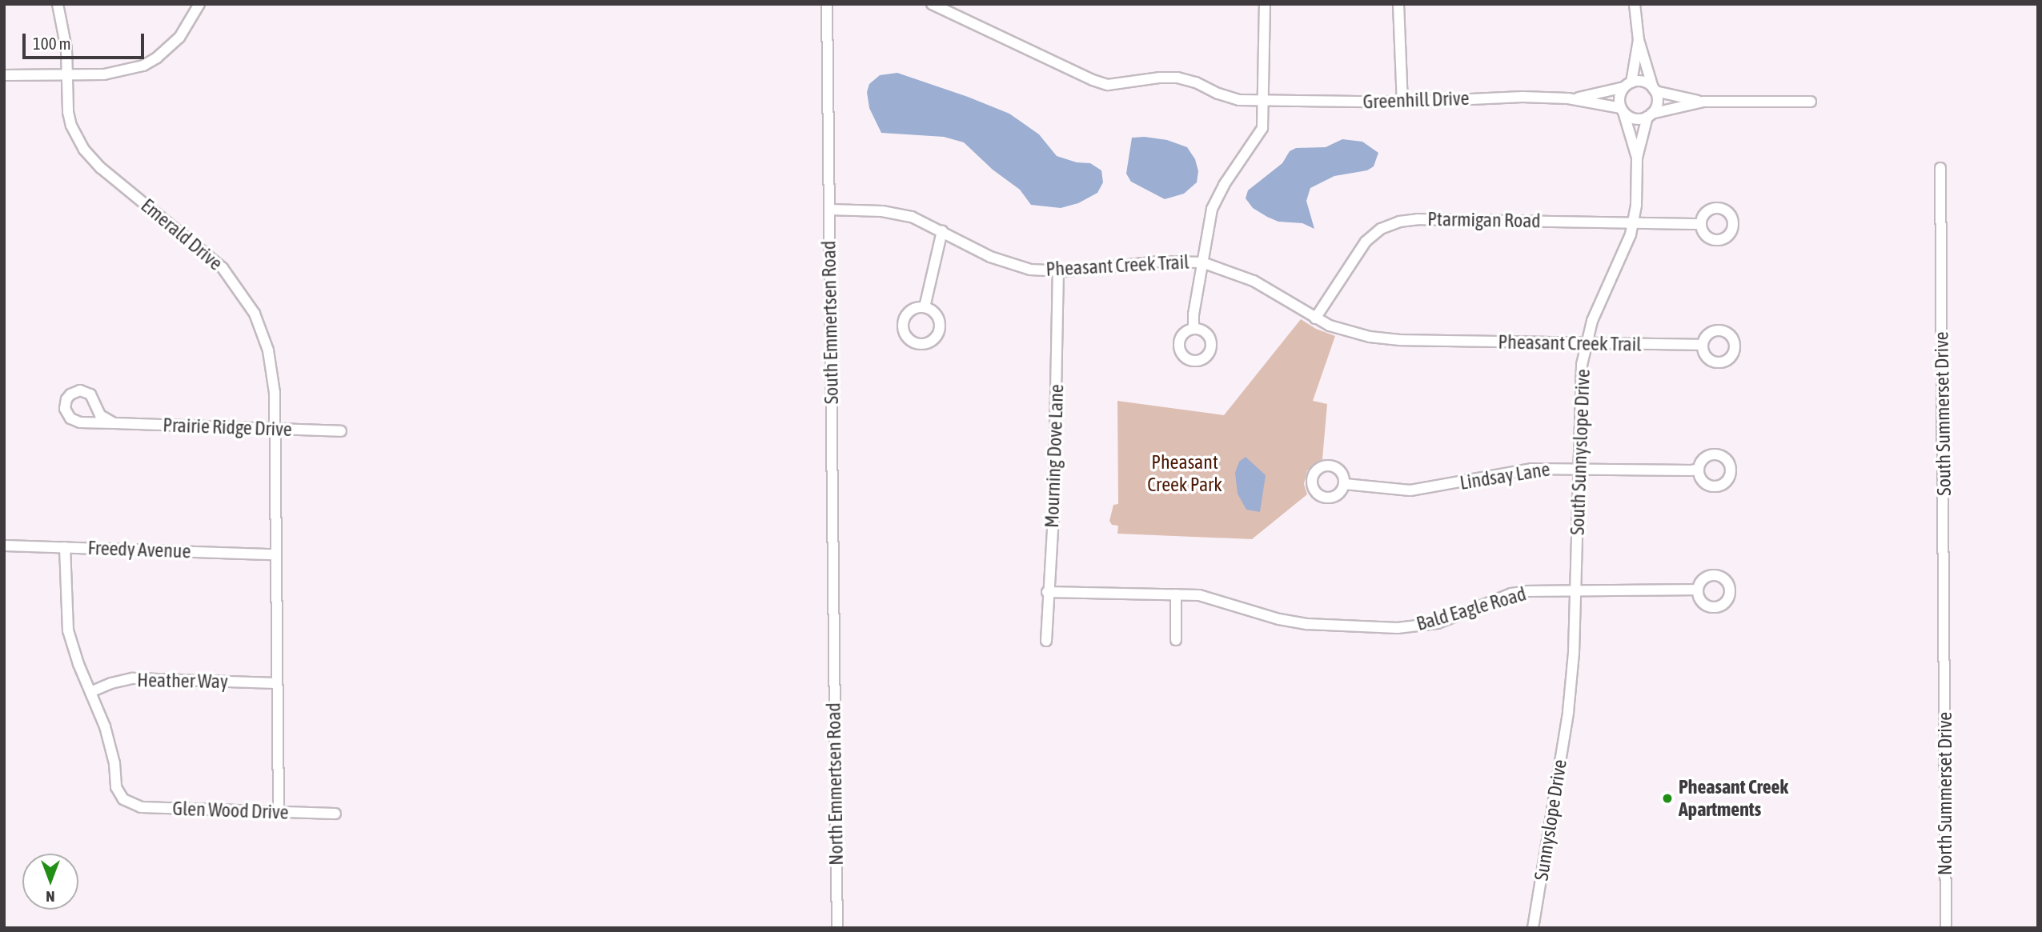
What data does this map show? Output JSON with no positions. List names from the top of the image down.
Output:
{
  "streets": {
    "street": [
      "Greenhill Drive",
      "Ptarmigan Road",
      "Emerald Drive",
      "Pheasant Creek Trail",
      "South Emmertsen Road",
      "South Summerset Drive",
      "Prairie Ridge Drive",
      "South Sunnyslope Drive",
      "Mourning Dove Lane",
      "Lindsay Lane",
      "Freedy Avenue",
      "Bald Eagle Road",
      "Heather Way",
      "North Emmertsen Road",
      "North Summerset Drive",
      "Glen Wood Drive",
      "Sunnyslope Drive"
    ]
  },
  "crossings": [
    ["Greenhill Drive", "South Sunnyslope Drive"],
    ["Ptarmigan Road", "Pheasant Creek Trail"],
    ["Ptarmigan Road", "South Sunnyslope Drive"],
    ["Emerald Drive", "Prairie Ridge Drive"],
    ["Emerald Drive", "Freedy Avenue"],
    ["Emerald Drive", "Heather Way"],
    ["Emerald Drive", "Glen Wood Drive"],
    ["Pheasant Creek Trail", "South Emmertsen Road"],
    ["Pheasant Creek Trail", "South Sunnyslope Drive"],
    ["Pheasant Creek Trail", "Mourning Dove Lane"],
    ["South Emmertsen Road", "North Emmertsen Road"],
    ["South Summerset Drive", "North Summerset Drive"],
    ["South Sunnyslope Drive", "Lindsay Lane"],
    ["South Sunnyslope Drive", "Bald Eagle Road"],
    ["South Sunnyslope Drive", "Sunnyslope Drive"],
    ["Mourning Dove Lane", "Bald Eagle Road"],
    ["Heather Way", "Glen Wood Drive"]
  ],
  "parks": ["Pheasant Creek Park"],
  "places": ["Pheasant Creek Apartments"],
  "scale_bar": "100 m",
  "north": "bottom"
}
